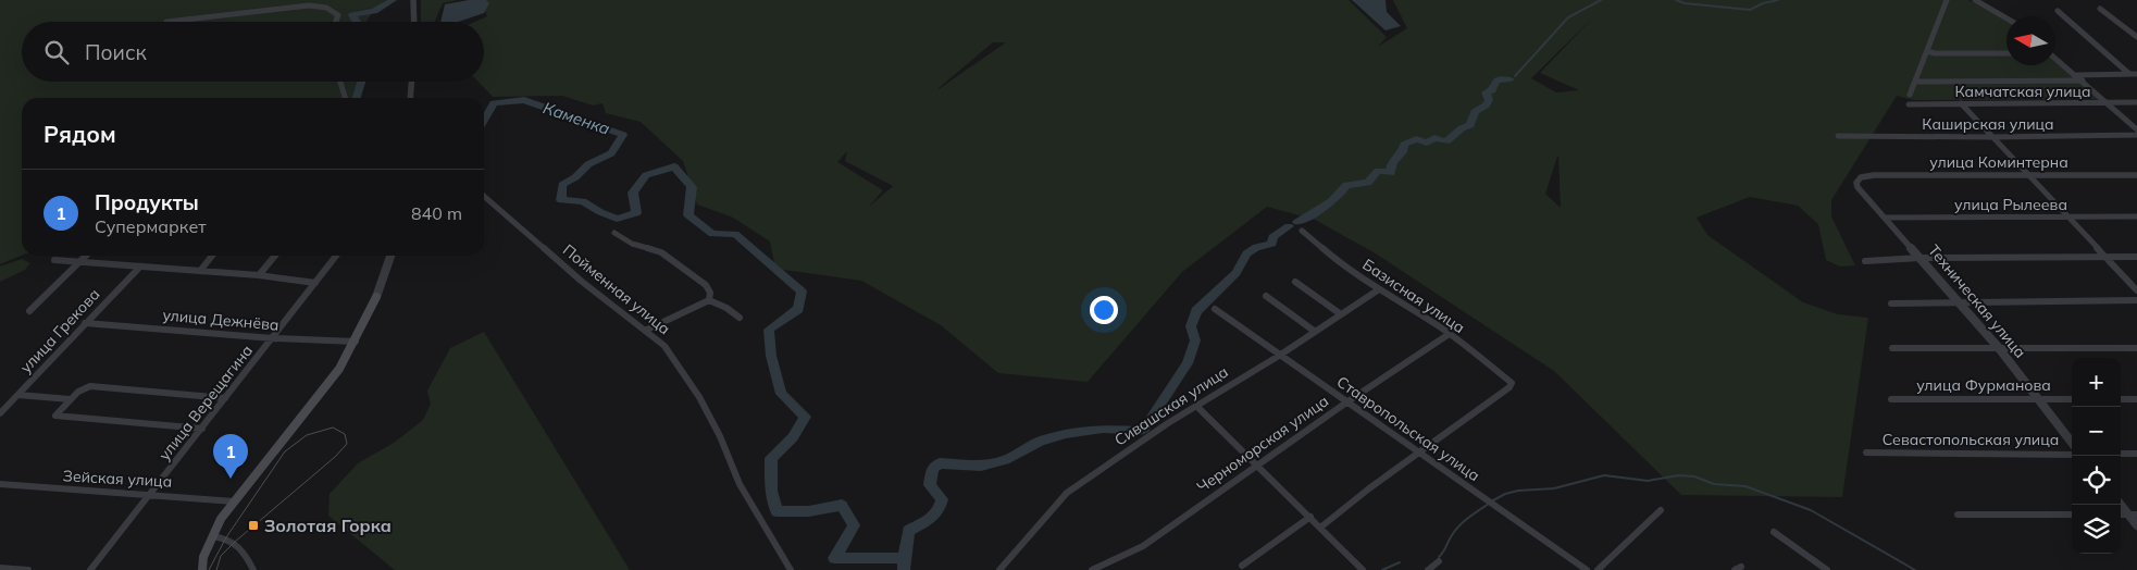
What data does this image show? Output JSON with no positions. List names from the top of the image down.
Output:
{
  "streets": {
    "street": [
      "Камчатская улица",
      "Каширская улица",
      "улица Коминтерна",
      "улица Рылеева",
      "Пойменная улица",
      "Базисная улица",
      "Техническая улица",
      "улица Дежнёва",
      "улица Грекова",
      "улица Фурманова",
      "улица Верещагина",
      "Сивашская улица",
      "Ставропольская улица",
      "Севастопольская улица",
      "Черноморская улица",
      "Зейская улица"
    ]
  },
  "crossings": [
    ["улица Коминтерна", "Техническая улица"],
    ["улица Рылеева", "Техническая улица"],
    ["Базисная улица", "Сивашская улица"],
    ["Базисная улица", "Ставропольская улица"],
    ["Базисная улица", "Черноморская улица"],
    ["Техническая улица", "улица Фурманова"],
    ["улица Дежнёва", "улица Грекова"],
    ["улица Дежнёва", "улица Верещагина"],
    ["улица Верещагина", "Зейская улица"],
    ["Сивашская улица", "Ставропольская улица"],
    ["Ставропольская улица", "Черноморская улица"]
  ],
  "water": ["Каменка"],
  "places": {
    "transit": ["Золотая Горка"]
  },
  "north": "left",
  "page": {
    "search": "Поиск",
    "heading": "Рядом",
    "list": [
      {
        "mark": "1",
        "name": "Продукты",
        "note": "Супермаркет",
        "value": "840 m"
      }
    ],
    "map_buttons": ["+", "−"],
    "pins": "1"
  }
}
